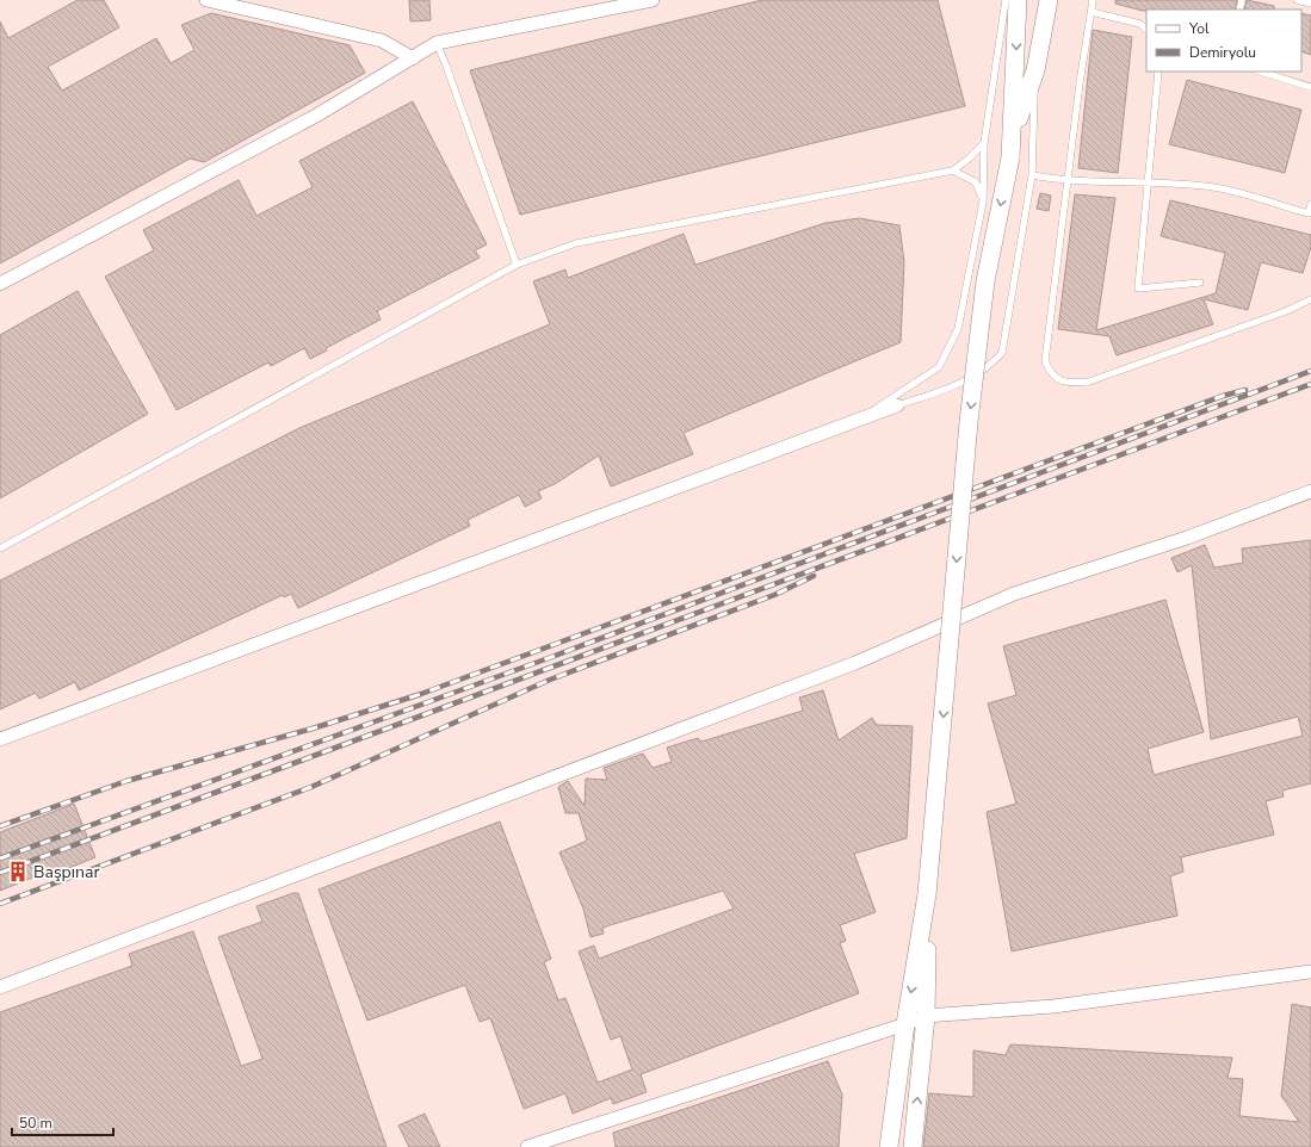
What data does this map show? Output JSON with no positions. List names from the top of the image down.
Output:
{
  "places": {
    "building": ["Başpınar"]
  },
  "legend": ["Yol", "Demiryolu"],
  "scale_bar": "50 m"
}
